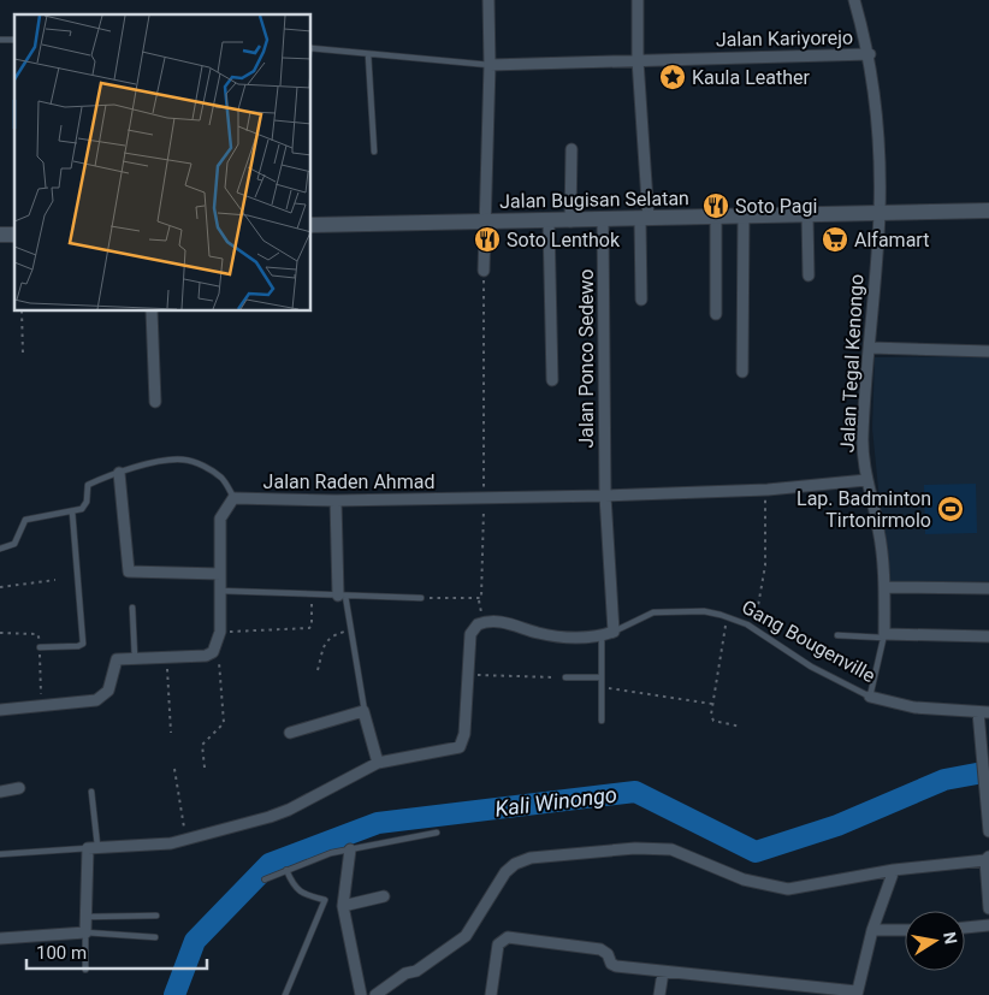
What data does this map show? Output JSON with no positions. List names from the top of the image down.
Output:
{
  "streets": {
    "street": [
      "Jalan Kariyorejo",
      "Jalan Bugisan Selatan",
      "Jalan Ponco Sedewo",
      "Jalan Tegal Kenongo",
      "Jalan Raden Ahmad",
      "Gang Bougenville"
    ]
  },
  "crossings": [
    ["Jalan Kariyorejo", "Jalan Bugisan Selatan"],
    ["Jalan Kariyorejo", "Jalan Tegal Kenongo"],
    ["Jalan Bugisan Selatan", "Jalan Ponco Sedewo"],
    ["Jalan Bugisan Selatan", "Jalan Tegal Kenongo"],
    ["Jalan Ponco Sedewo", "Jalan Raden Ahmad"],
    ["Jalan Ponco Sedewo", "Gang Bougenville"],
    ["Jalan Tegal Kenongo", "Jalan Raden Ahmad"]
  ],
  "water": ["Kali Winongo"],
  "places": {
    "place": ["Kaula Leather"],
    "restaurant": ["Soto Pagi", "Soto Lenthok"],
    "supermarket": ["Alfamart"],
    "sports": ["Lap. Badminton Tirtonirmolo"]
  },
  "scale_bar": "100 m",
  "north": "right"
}
